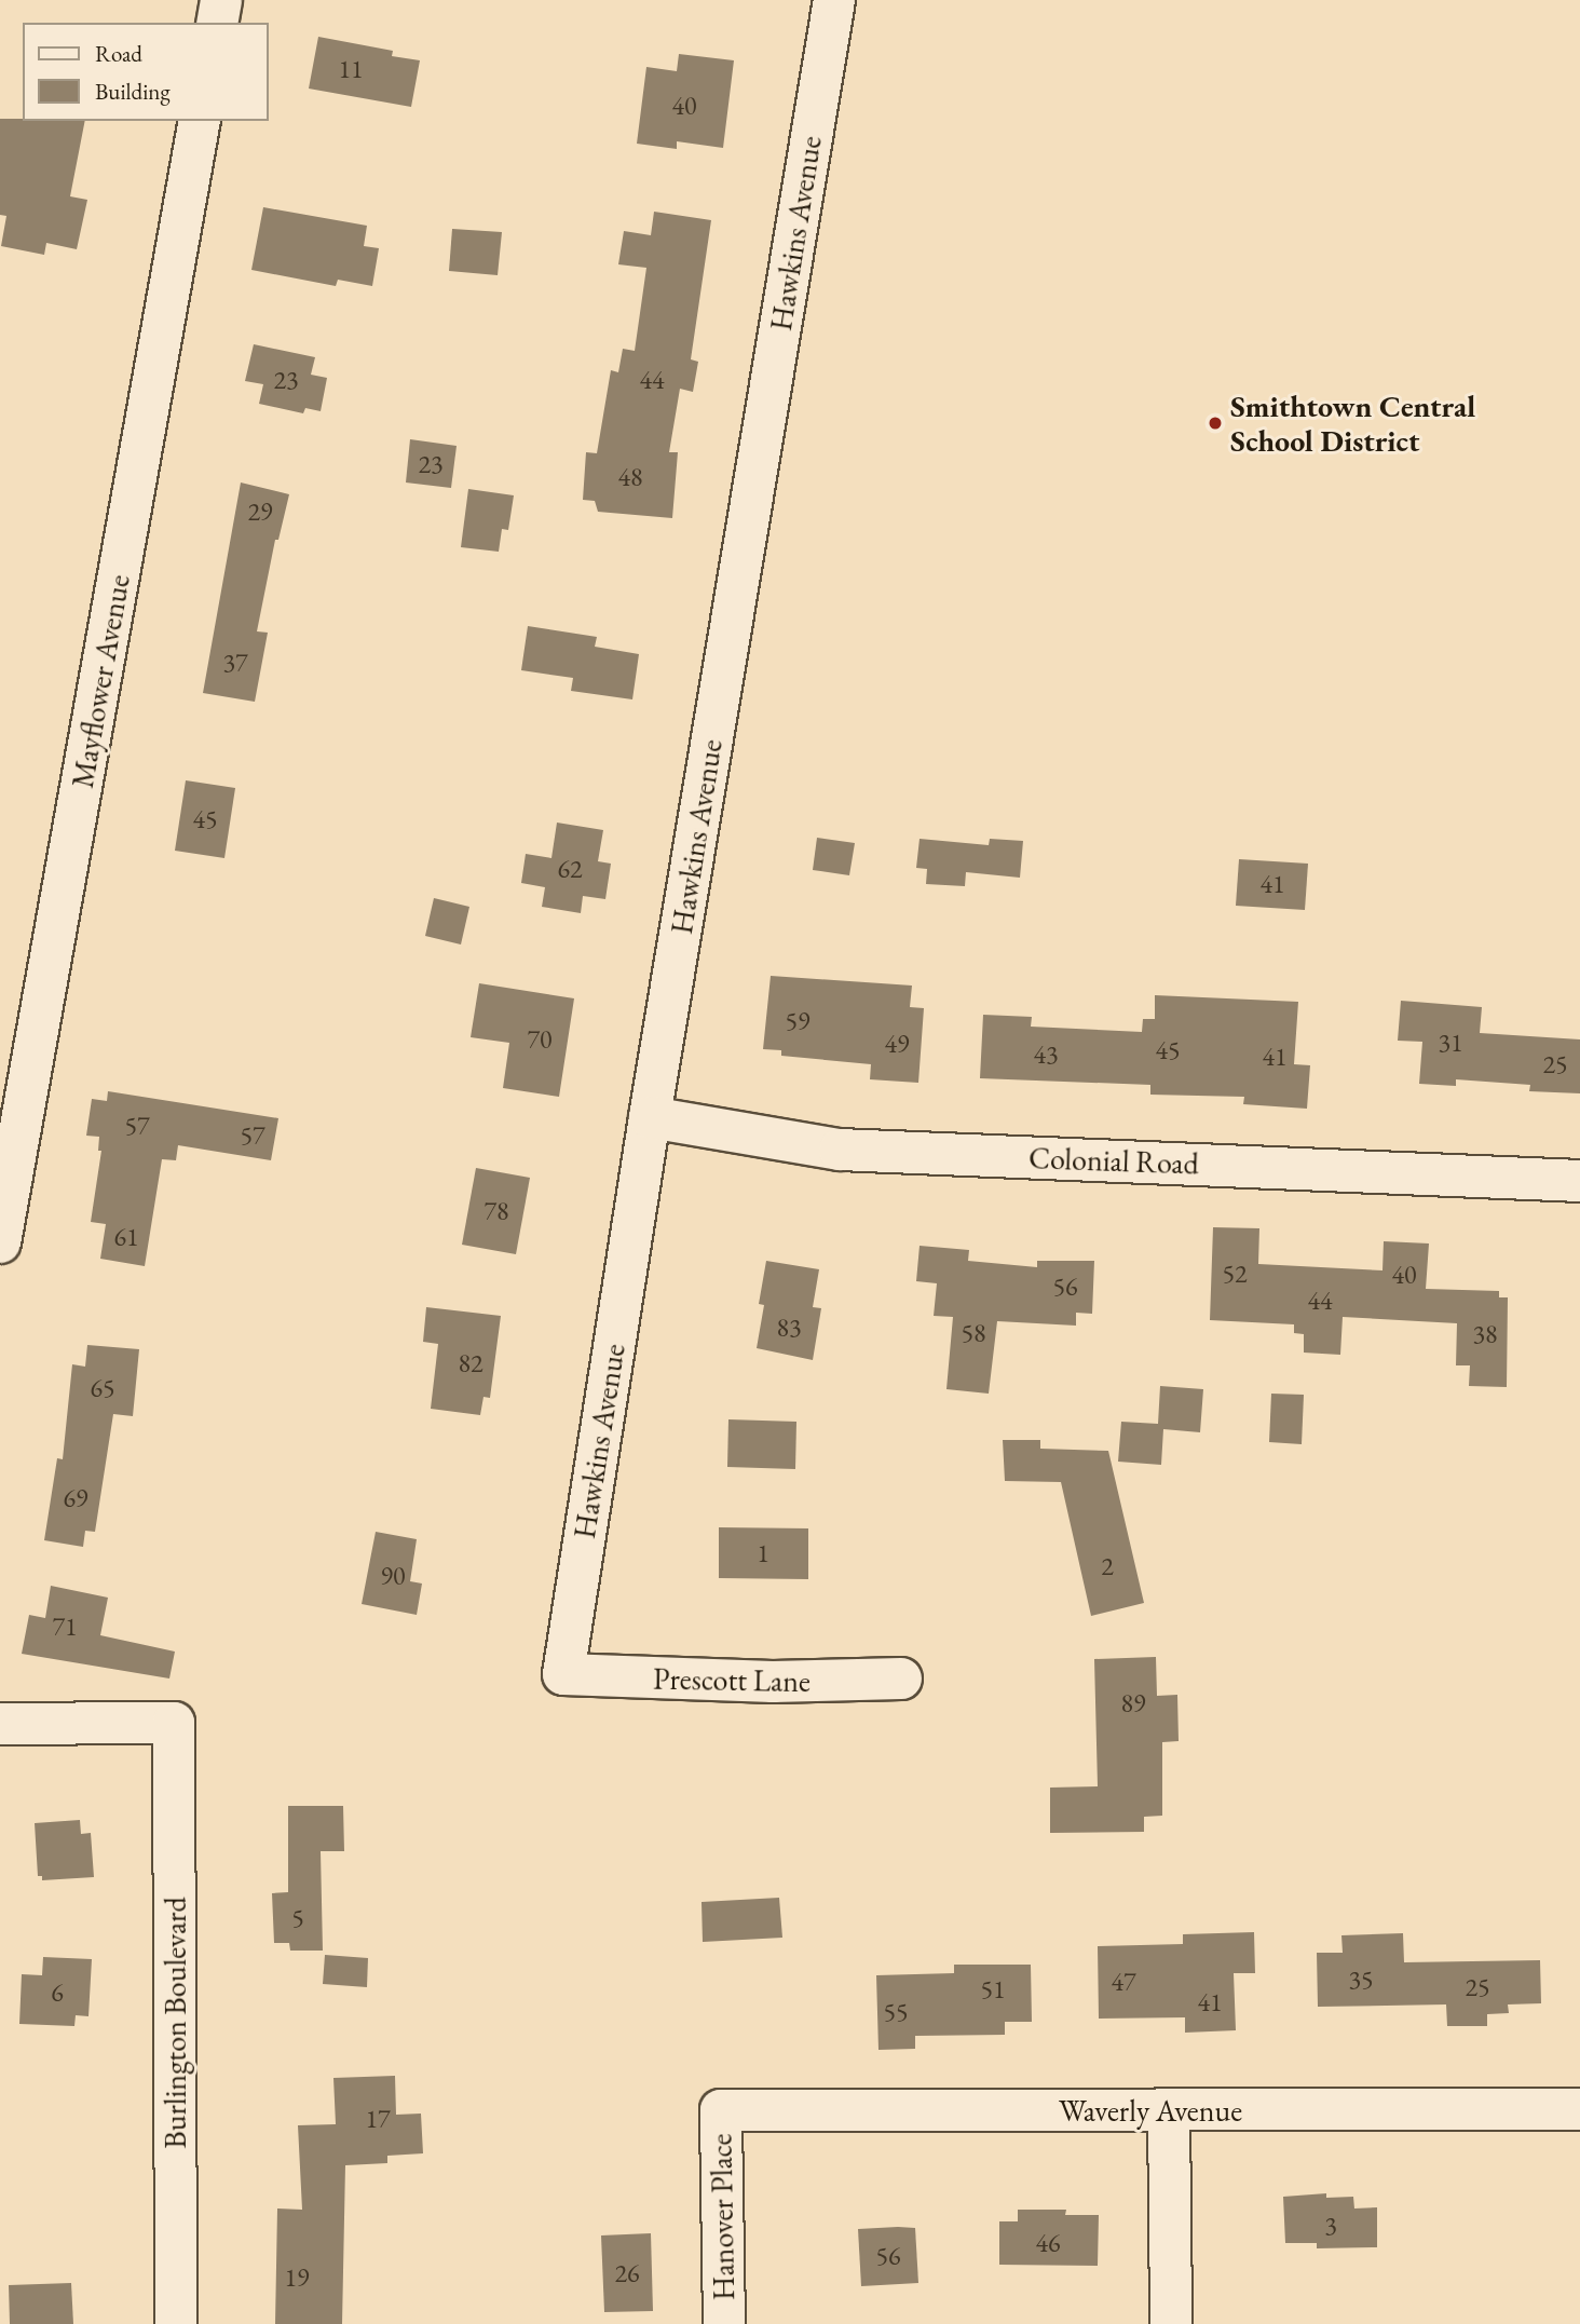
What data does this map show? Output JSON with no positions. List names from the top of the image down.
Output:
{
  "streets": {
    "street": [
      "Hawkins Avenue",
      "Mayflower Avenue",
      "Colonial Road",
      "Prescott Lane",
      "Burlington Boulevard",
      "Waverly Avenue",
      "Hanover Place"
    ]
  },
  "crossings": [
    ["Hawkins Avenue", "Colonial Road"],
    ["Hawkins Avenue", "Prescott Lane"],
    ["Waverly Avenue", "Hanover Place"]
  ],
  "places": ["Smithtown Central School District"],
  "house_numbers": [
    "11",
    "40",
    "23",
    "44",
    "23",
    "48",
    "29",
    "37",
    "45",
    "62",
    "41",
    "59",
    "70",
    "31",
    "49",
    "45",
    "43",
    "41",
    "25",
    "57",
    "57",
    "78",
    "61",
    "52",
    "40",
    "56",
    "44",
    "83",
    "58",
    "38",
    "82",
    "65",
    "69",
    "1",
    "2",
    "90",
    "71",
    "89",
    "5",
    "35",
    "47",
    "25",
    "51",
    "6",
    "41",
    "55",
    "17",
    "3",
    "46",
    "56",
    "26",
    "19"
  ],
  "legend": ["Road", "Building"]
}
